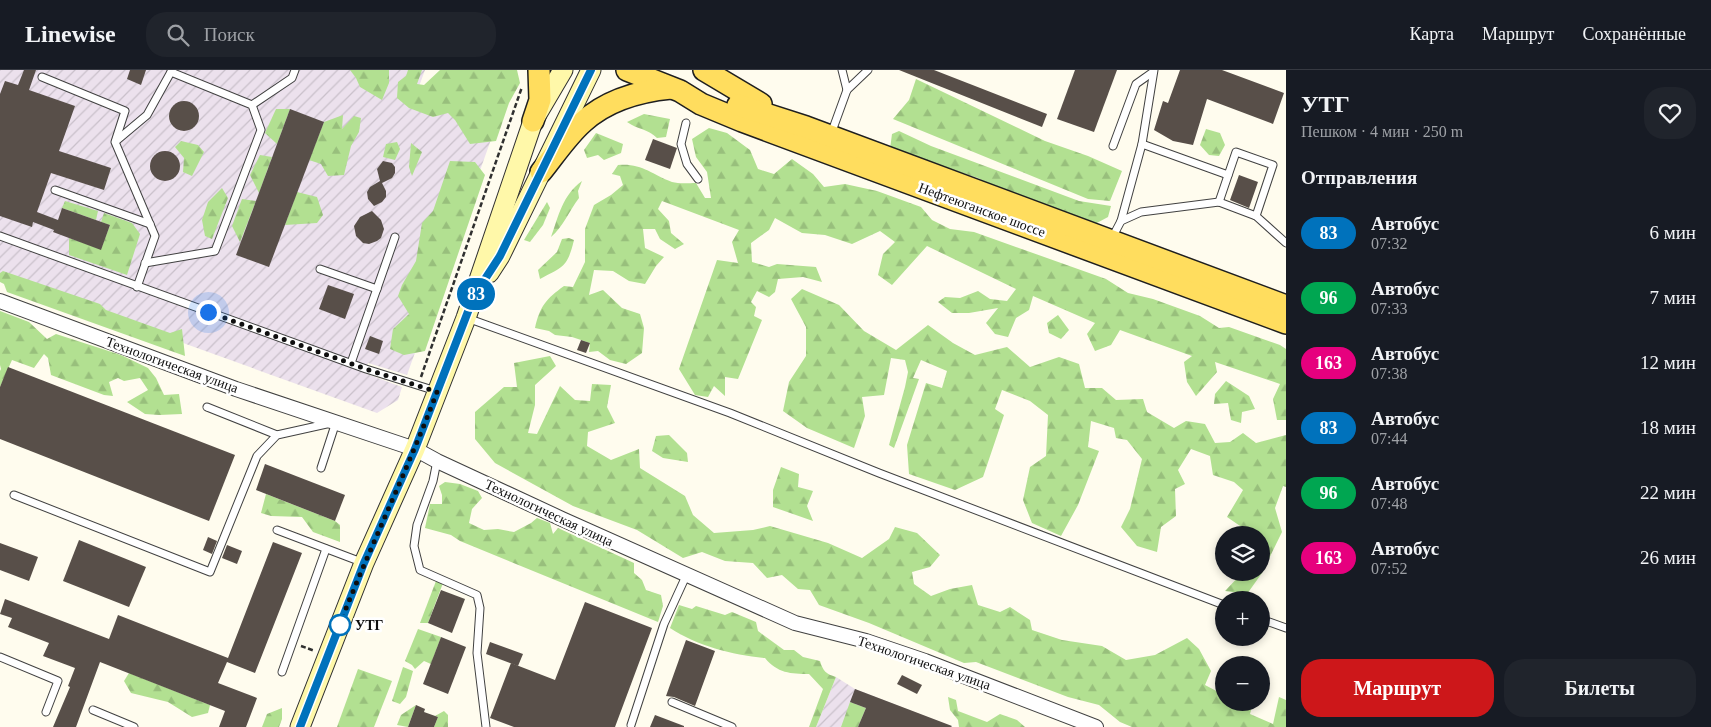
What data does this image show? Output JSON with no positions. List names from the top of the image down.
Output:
{
  "streets": {
    "main road": ["Нефтеюганское шоссе"],
    "street": ["Технологическая улица"]
  },
  "places": ["УТГ"],
  "lines": ["bus line 83"],
  "page": {
    "header": "Linewise",
    "search": "Поиск",
    "nav": ["Карта", "Маршрут", "Сохранённые"],
    "on_map": "83",
    "heading": [
      ["УТГ", "Пешком · 4 мин · 250 m"],
      "Отправления"
    ],
    "list": [
      {
        "mark": "83",
        "name": "Автобус",
        "note": "07:32",
        "value": "6 мин"
      },
      {
        "mark": "96",
        "name": "Автобус",
        "note": "07:33",
        "value": "7 мин"
      },
      {
        "mark": "163",
        "name": "Автобус",
        "note": "07:38",
        "value": "12 мин"
      },
      {
        "mark": "83",
        "name": "Автобус",
        "note": "07:44",
        "value": "18 мин"
      },
      {
        "mark": "96",
        "name": "Автобус",
        "note": "07:48",
        "value": "22 мин"
      },
      {
        "mark": "163",
        "name": "Автобус",
        "note": "07:52",
        "value": "26 мин"
      }
    ],
    "map_buttons": ["+", "−"],
    "buttons": ["Маршрут", "Билеты"]
  }
}
